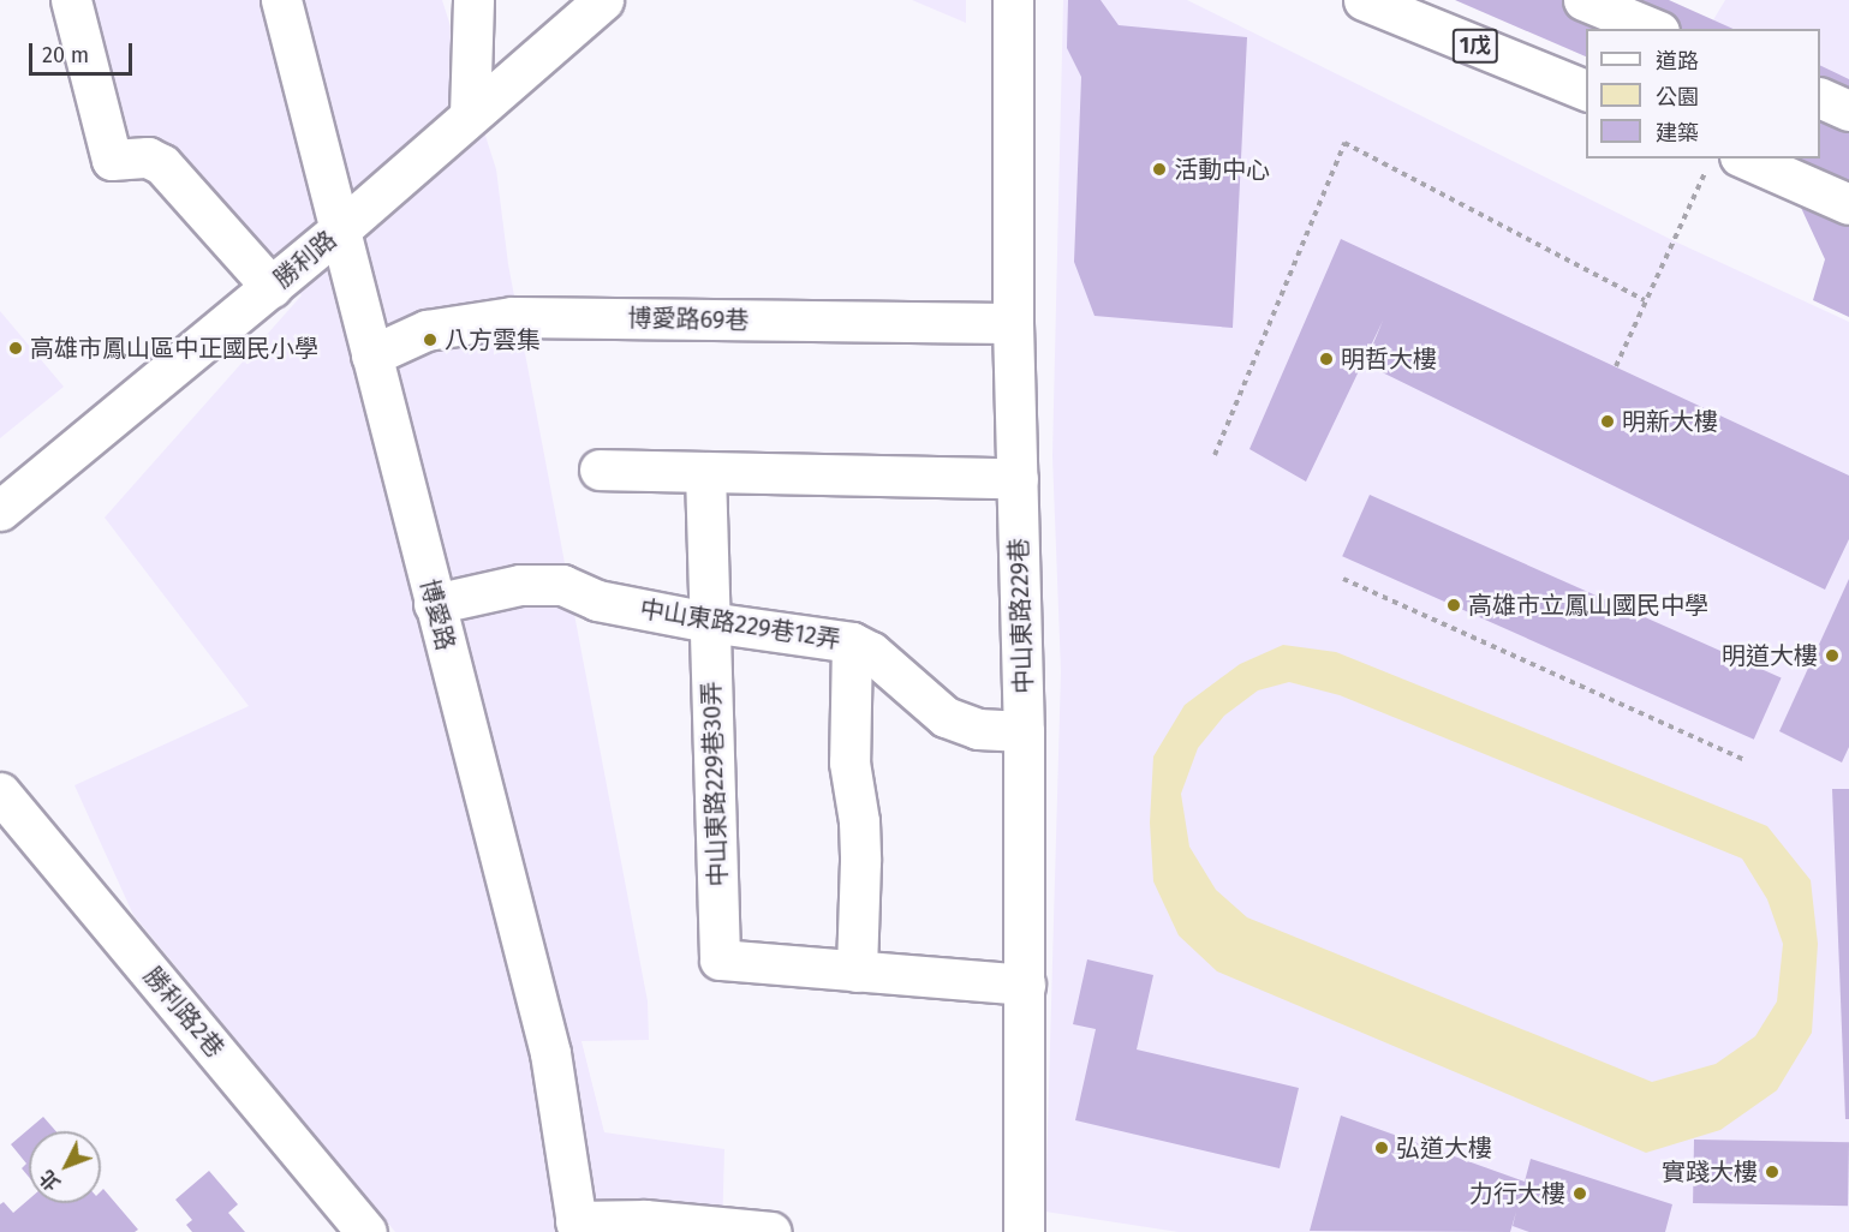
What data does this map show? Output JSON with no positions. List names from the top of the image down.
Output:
{
  "streets": {
    "street": [
      "1戊",
      "勝利路",
      "博愛路69巷",
      "博愛路",
      "中山東路229巷",
      "中山東路229巷12弄",
      "中山東路229巷30弄",
      "勝利路2巷"
    ]
  },
  "crossings": [
    ["勝利路", "博愛路"],
    ["博愛路69巷", "博愛路"],
    ["博愛路69巷", "中山東路229巷"],
    ["博愛路", "中山東路229巷12弄"],
    ["中山東路229巷", "中山東路229巷12弄"],
    ["中山東路229巷", "中山東路229巷30弄"],
    ["中山東路229巷12弄", "中山東路229巷30弄"]
  ],
  "places": [
    "活動中心",
    "八方雲集",
    "高雄市鳳山區中正國民小學",
    "明哲大樓",
    "明新大樓",
    "高雄市立鳳山國民中學",
    "明道大樓",
    "弘道大樓",
    "實踐大樓",
    "力行大樓"
  ],
  "legend": ["道路", "公園", "建築"],
  "scale_bar": "20 m",
  "north": "bottom left"
}
